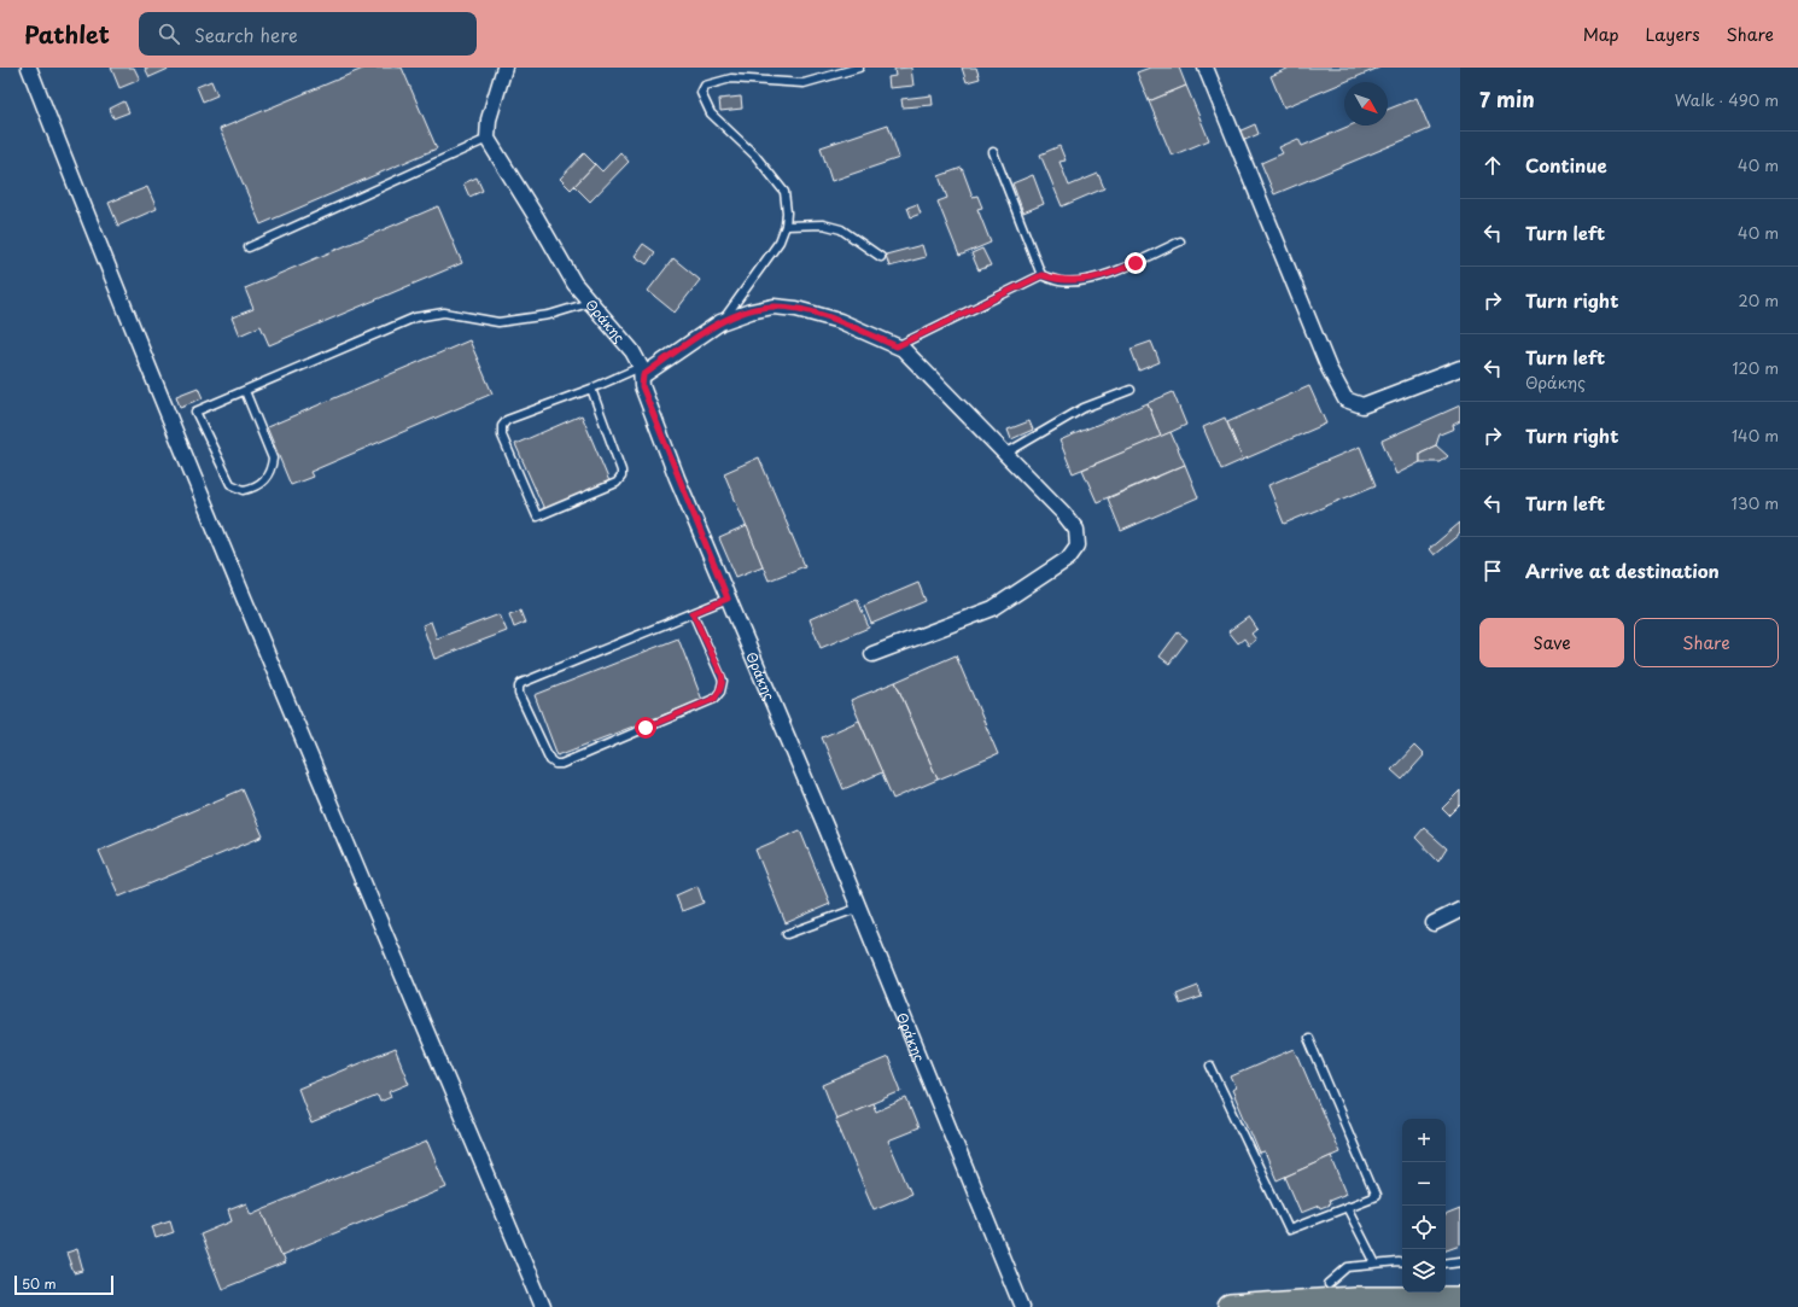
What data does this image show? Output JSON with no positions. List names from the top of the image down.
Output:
{
  "streets": {
    "street": ["Θράκης"]
  },
  "scale_bar": "50 m",
  "north": "bottom right",
  "page": {
    "header": "Pathlet",
    "search": "Search here",
    "nav": ["Map", "Layers", "Share"],
    "heading": ["7 min", "Walk · 490 m"],
    "list": [
      ["Continue", "40 m"],
      ["Turn left", "40 m"],
      ["Turn right", "20 m"],
      ["Turn left", "Θράκης", "120 m"],
      ["Turn right", "140 m"],
      ["Turn left", "130 m"],
      "Arrive at destination"
    ],
    "buttons": ["Save", "Share"],
    "map_buttons": ["+", "−"],
    "scale": "50 m"
  }
}
